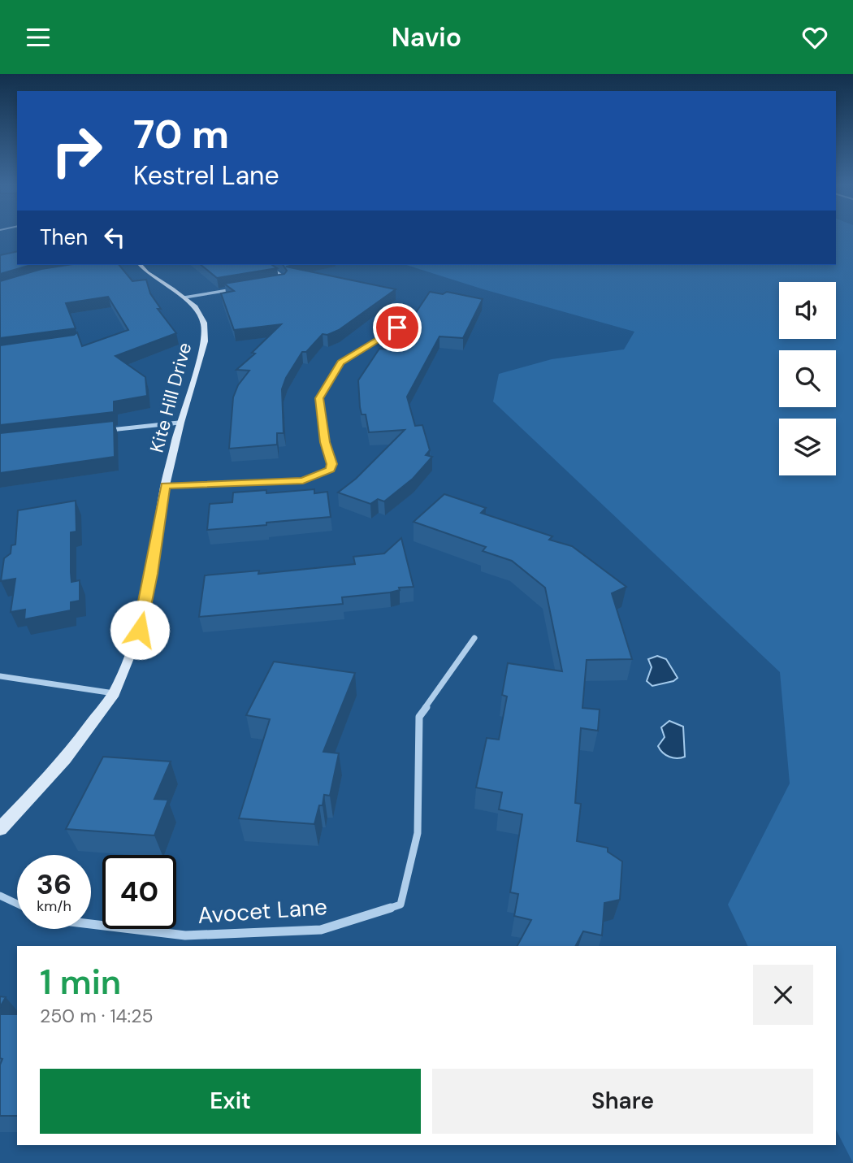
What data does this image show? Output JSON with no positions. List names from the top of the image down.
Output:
{
  "streets": {
    "street": ["Kite Hill Drive", "Avocet Lane"]
  },
  "page": {
    "header": "Navio",
    "turn": ["70 m", "Kestrel Lane"],
    "then": "Then",
    "speed": "36 km/h",
    "limit": "40",
    "heading": ["1 min", "250 m · 14:25"],
    "buttons": ["Exit", "Share"]
  }
}
